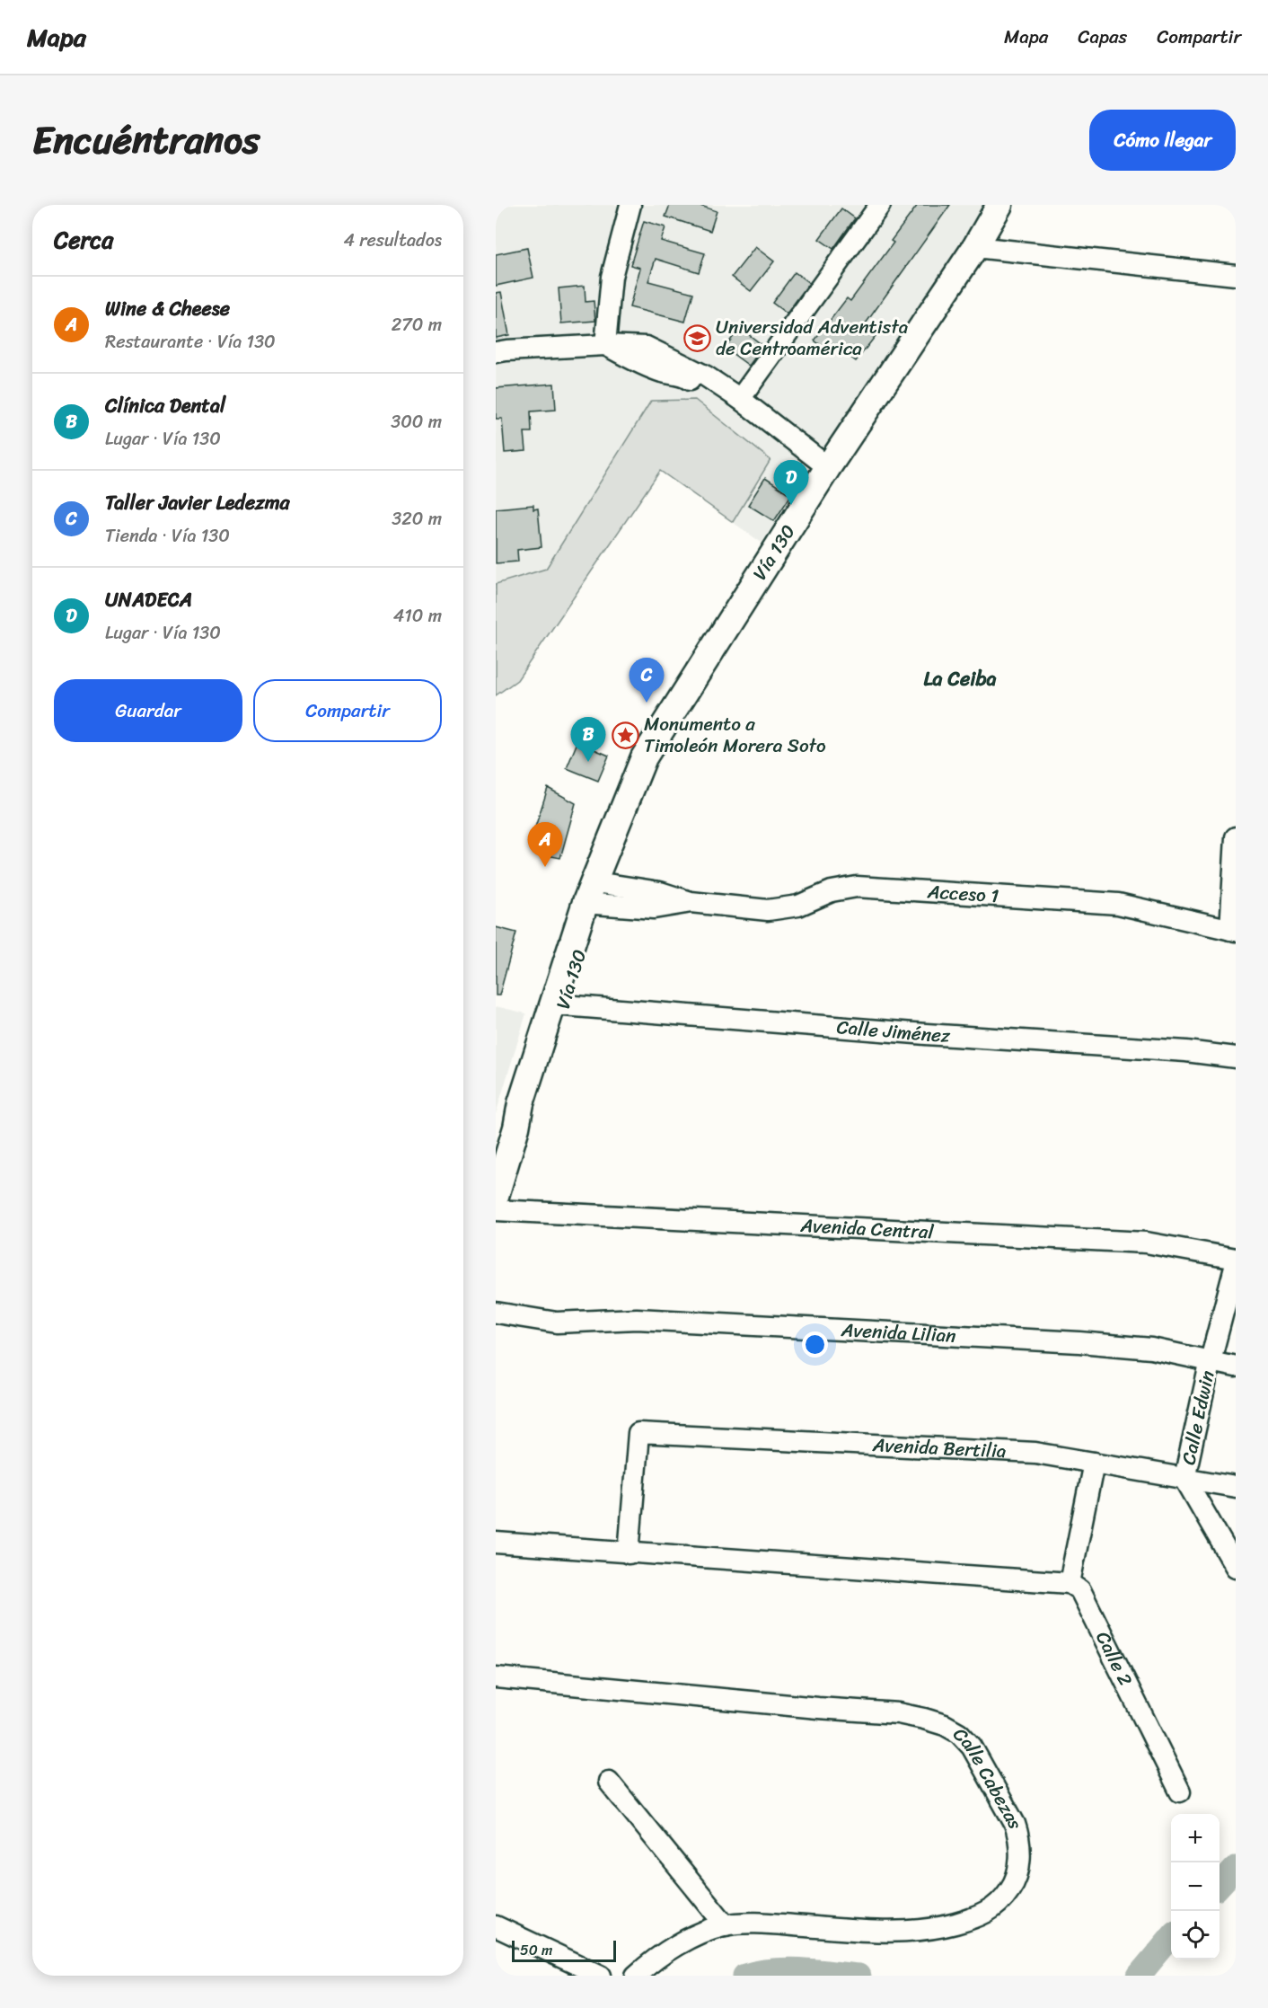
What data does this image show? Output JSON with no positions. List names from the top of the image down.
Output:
{
  "streets": {
    "main road": ["Vía 130"],
    "street": [
      "Acceso 1",
      "Calle Jiménez",
      "Avenida Central",
      "Avenida Lilian",
      "Calle Edwin",
      "Avenida Bertilia",
      "Calle 2",
      "Calle Cabezas"
    ]
  },
  "crossings": [
    ["Vía 130", "Acceso 1"],
    ["Vía 130", "Calle Jiménez"],
    ["Avenida Lilian", "Calle Edwin"],
    ["Calle Edwin", "Avenida Bertilia"]
  ],
  "districts": ["La Ceiba"],
  "places": {
    "school or university": ["Universidad Adventista de Centroamérica"],
    "place": ["Monumento a Timoleón Morera Soto"]
  },
  "scale_bar": "50 m",
  "page": {
    "header": "Mapa",
    "nav": ["Mapa", "Capas", "Compartir"],
    "title": "Encuéntranos",
    "buttons": [
      "Cómo llegar",
      ["Guardar", "Compartir"]
    ],
    "heading": ["Cerca", "4 resultados"],
    "list": [
      {
        "mark": "A",
        "name": "Wine & Cheese",
        "note": "Restaurante · Vía 130",
        "value": "270 m"
      },
      {
        "mark": "B",
        "name": "Clínica Dental",
        "note": "Lugar · Vía 130",
        "value": "300 m"
      },
      {
        "mark": "C",
        "name": "Taller Javier Ledezma",
        "note": "Tienda · Vía 130",
        "value": "320 m"
      },
      {
        "mark": "D",
        "name": "UNADECA",
        "note": "Lugar · Vía 130",
        "value": "410 m"
      }
    ],
    "pins": [
      "D",
      "C",
      "B",
      "A"
    ],
    "map_buttons": ["+", "−"],
    "scale": "50 m"
  }
}
